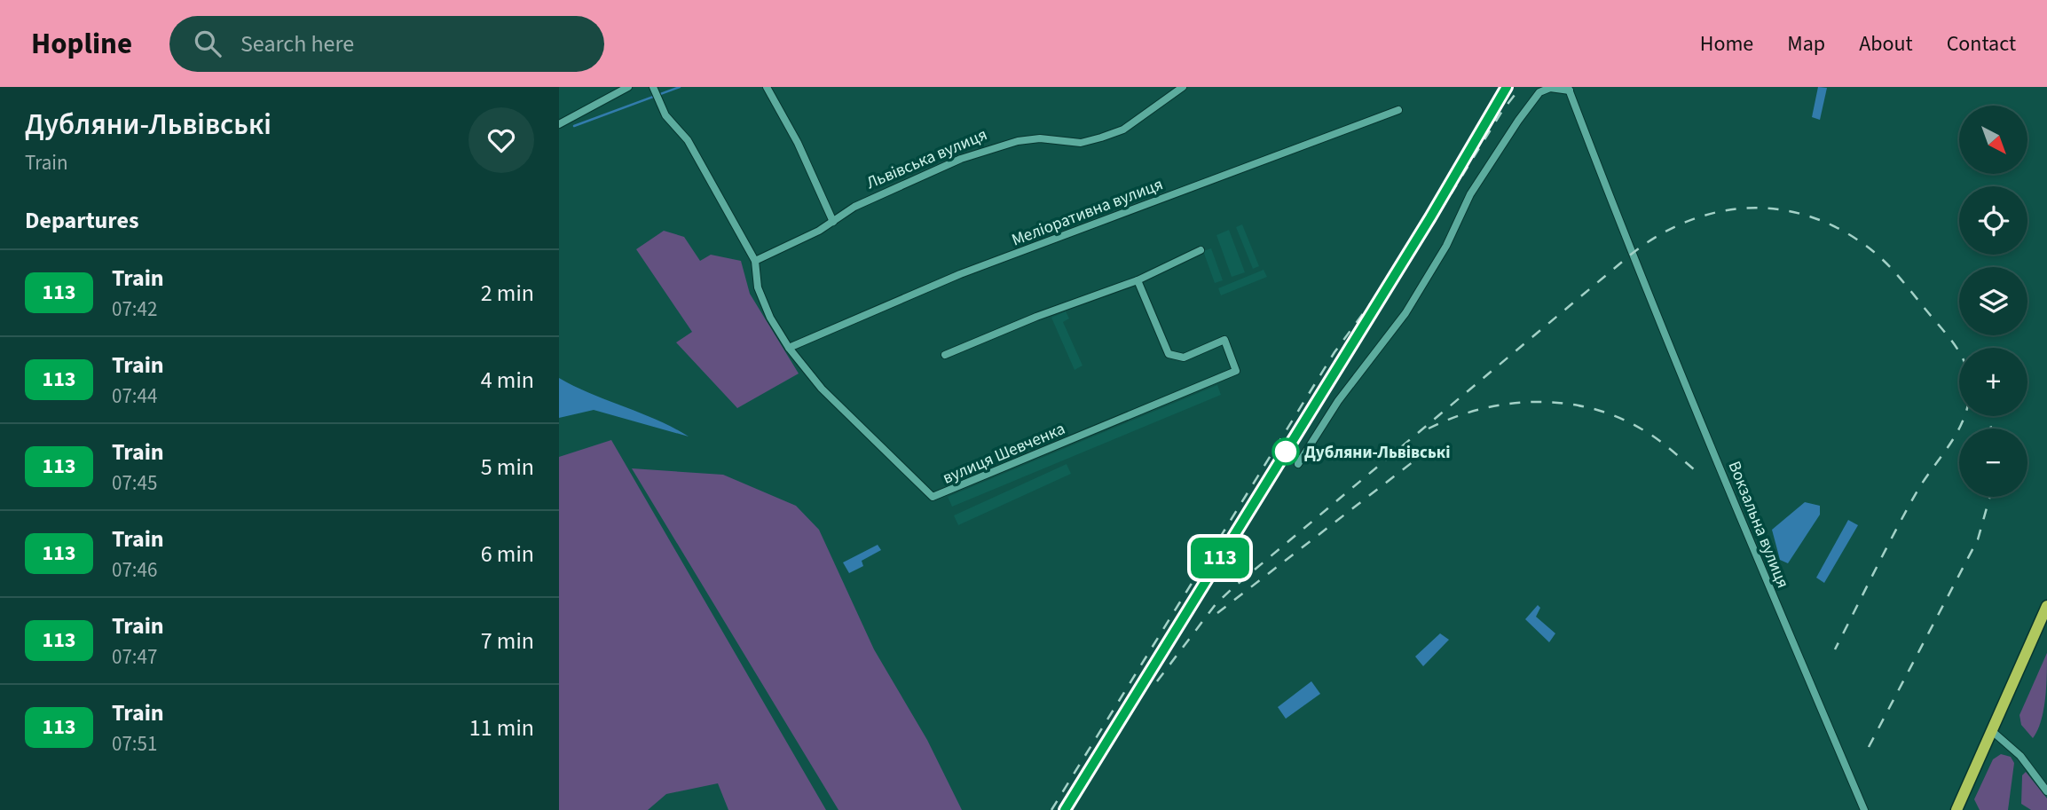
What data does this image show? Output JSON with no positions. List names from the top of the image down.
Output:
{
  "streets": {
    "street": [
      "Львівська вулиця",
      "Меліоративна вулиця",
      "вулиця Шевченка",
      "Вокзальна вулиця"
    ]
  },
  "crossings": [
    ["Львівська вулиця", "вулиця Шевченка"],
    ["Меліоративна вулиця", "вулиця Шевченка"]
  ],
  "places": ["Дубляни-Львівські"],
  "north": "bottom right",
  "page": {
    "header": "Hopline",
    "search": "Search here",
    "nav": [
      "Home",
      "Map",
      "About",
      "Contact"
    ],
    "heading": [
      ["Дубляни-Львівські", "Train"],
      "Departures"
    ],
    "on_map": "113",
    "map_buttons": ["+", "−"],
    "list": [
      {
        "mark": "113",
        "name": "Train",
        "note": "07:42",
        "value": "2 min"
      },
      {
        "mark": "113",
        "name": "Train",
        "note": "07:44",
        "value": "4 min"
      },
      {
        "mark": "113",
        "name": "Train",
        "note": "07:45",
        "value": "5 min"
      },
      {
        "mark": "113",
        "name": "Train",
        "note": "07:46",
        "value": "6 min"
      },
      {
        "mark": "113",
        "name": "Train",
        "note": "07:47",
        "value": "7 min"
      },
      {
        "mark": "113",
        "name": "Train",
        "note": "07:51",
        "value": "11 min"
      }
    ]
  }
}
